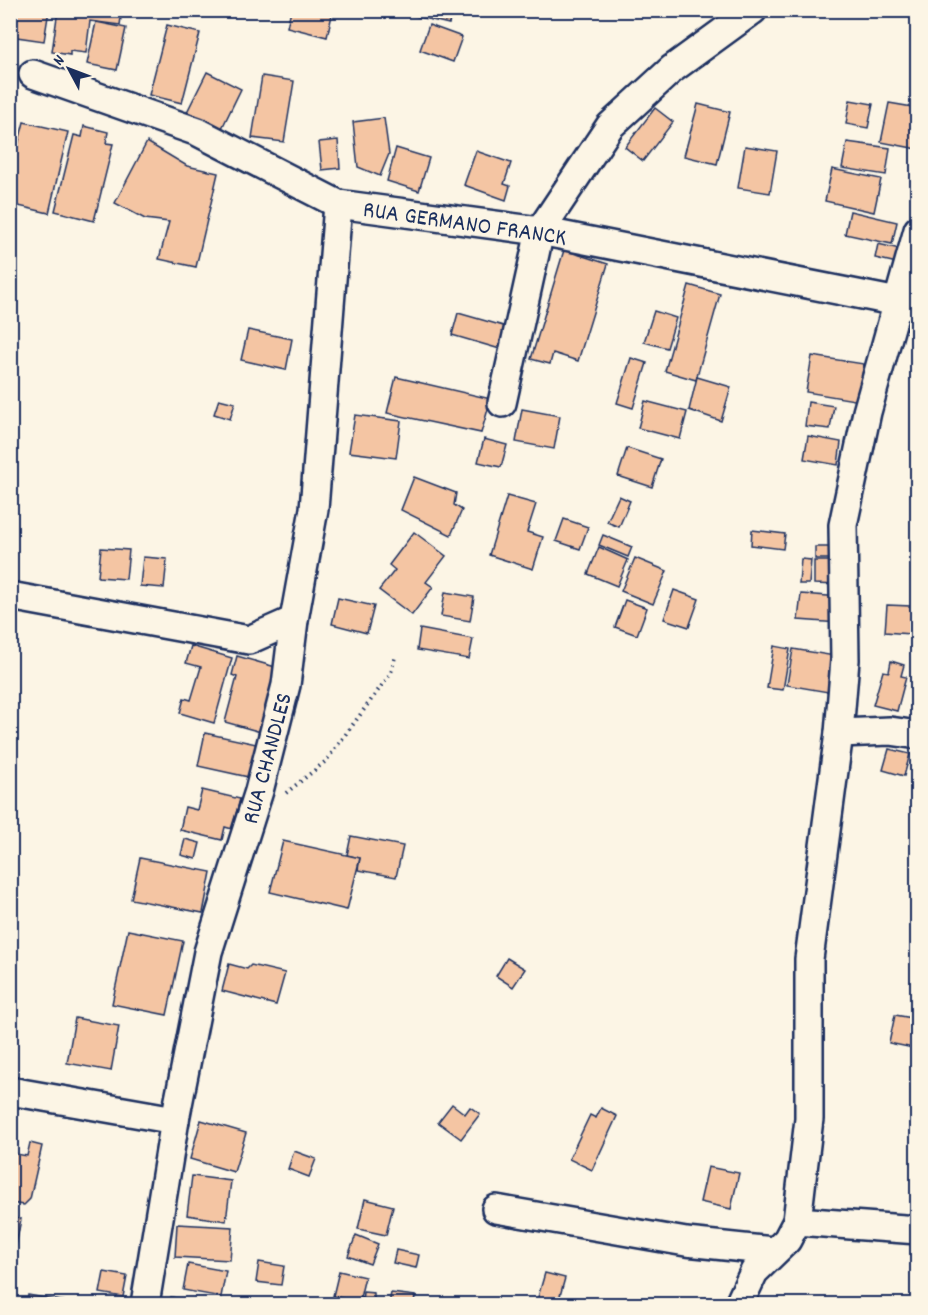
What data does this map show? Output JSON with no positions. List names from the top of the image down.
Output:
{
  "streets": {
    "street": ["RUA GERMANO FRANCK", "RUA CHANDLES"]
  },
  "crossings": [
    ["RUA GERMANO FRANCK", "RUA CHANDLES"]
  ],
  "north": "top left"
}
